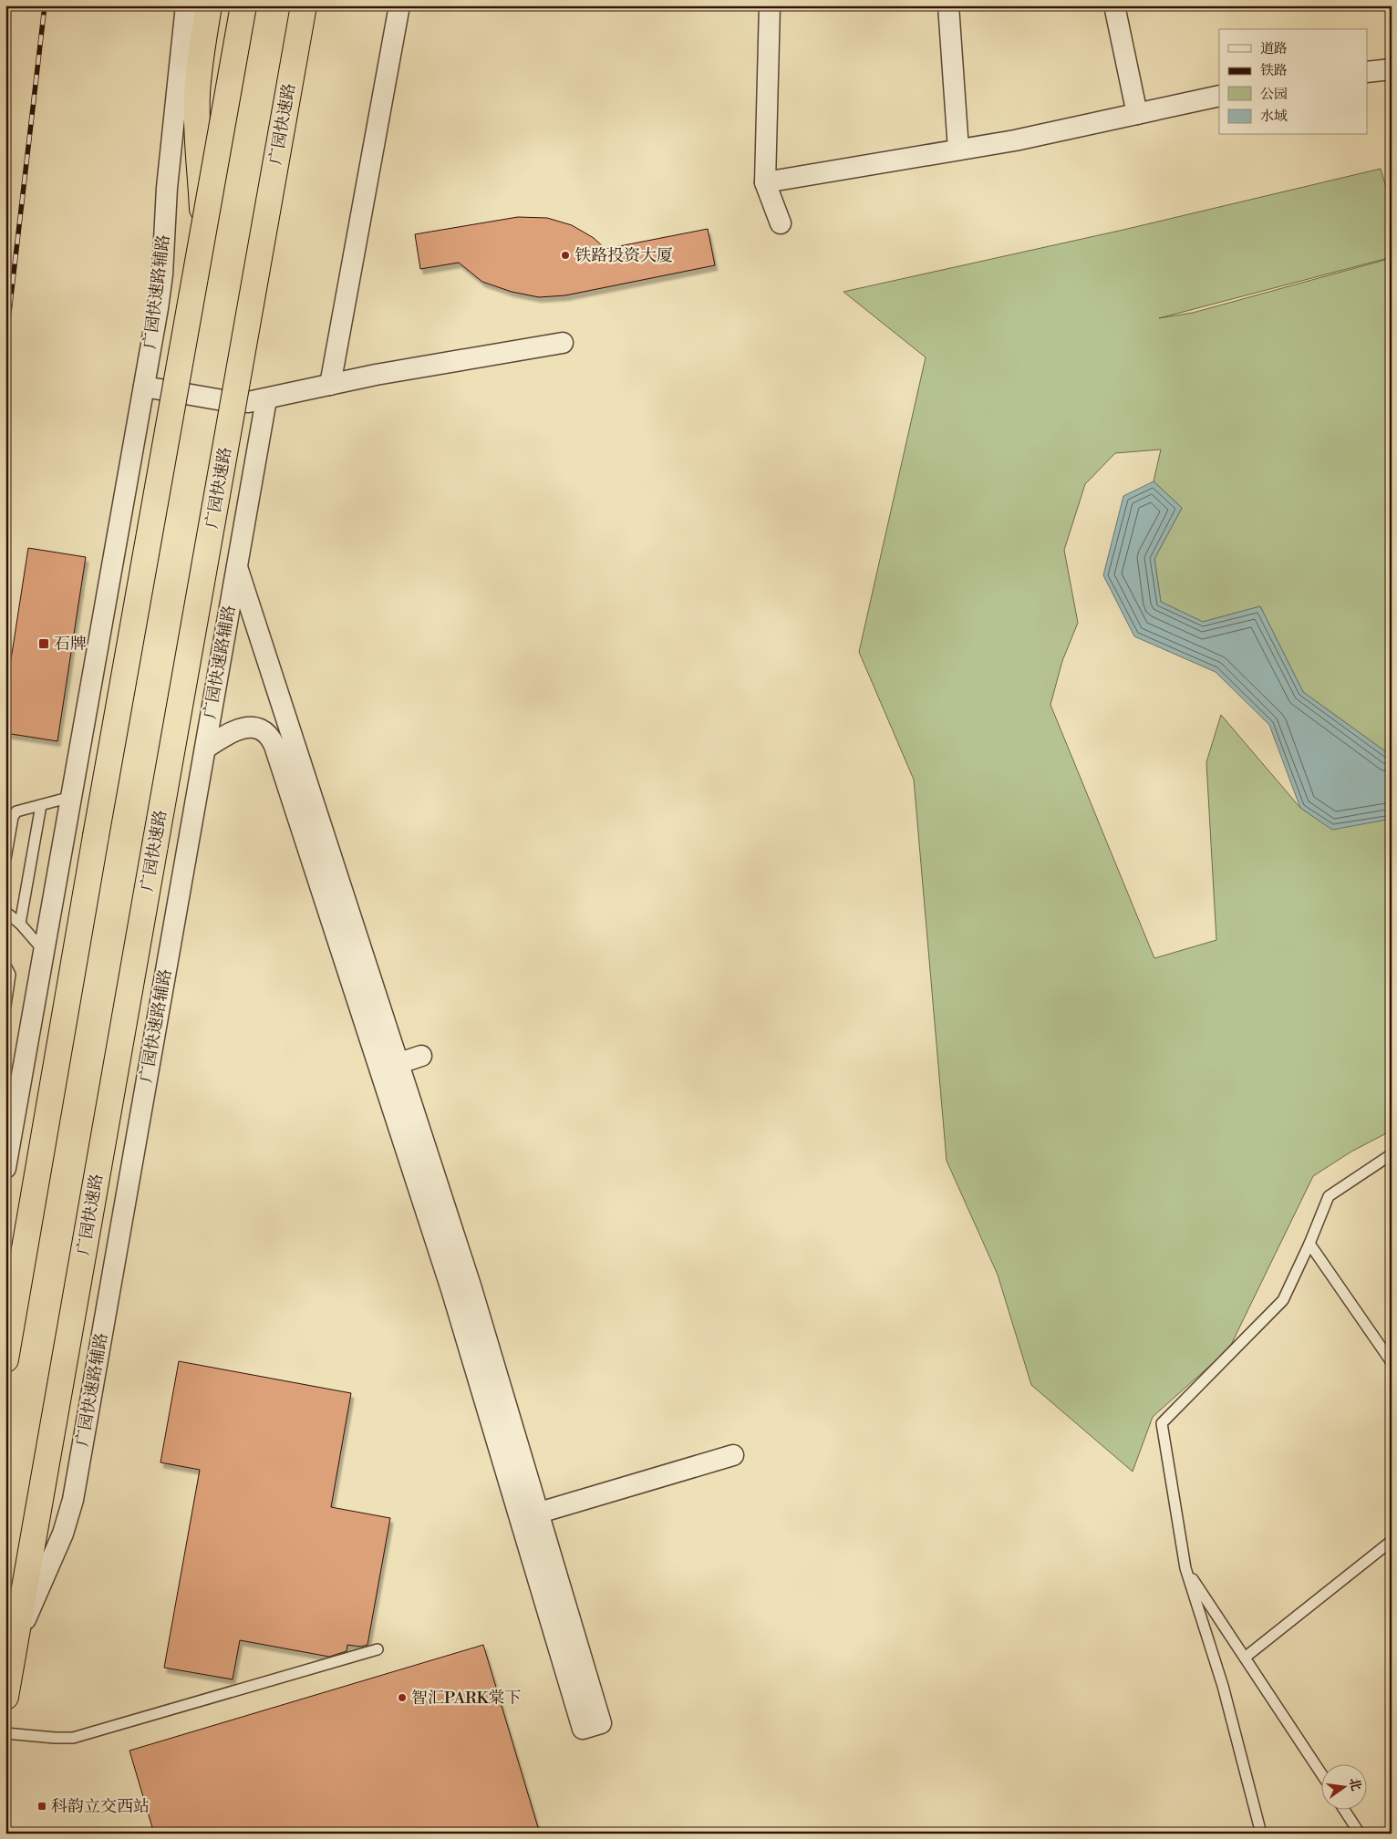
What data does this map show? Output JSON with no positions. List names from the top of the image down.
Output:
{
  "streets": {
    "highway": ["广园快速路"],
    "street": ["广园快速路辅路"]
  },
  "crossings": [
    ["广园快速路", "广园快速路辅路"]
  ],
  "places": {
    "other": ["铁路投资大厦", "智汇PARK棠下"],
    "transit": ["石牌", "科韵立交西站"]
  },
  "legend": [
    "道路",
    "铁路",
    "公园",
    "水域"
  ],
  "north": "right"
}
